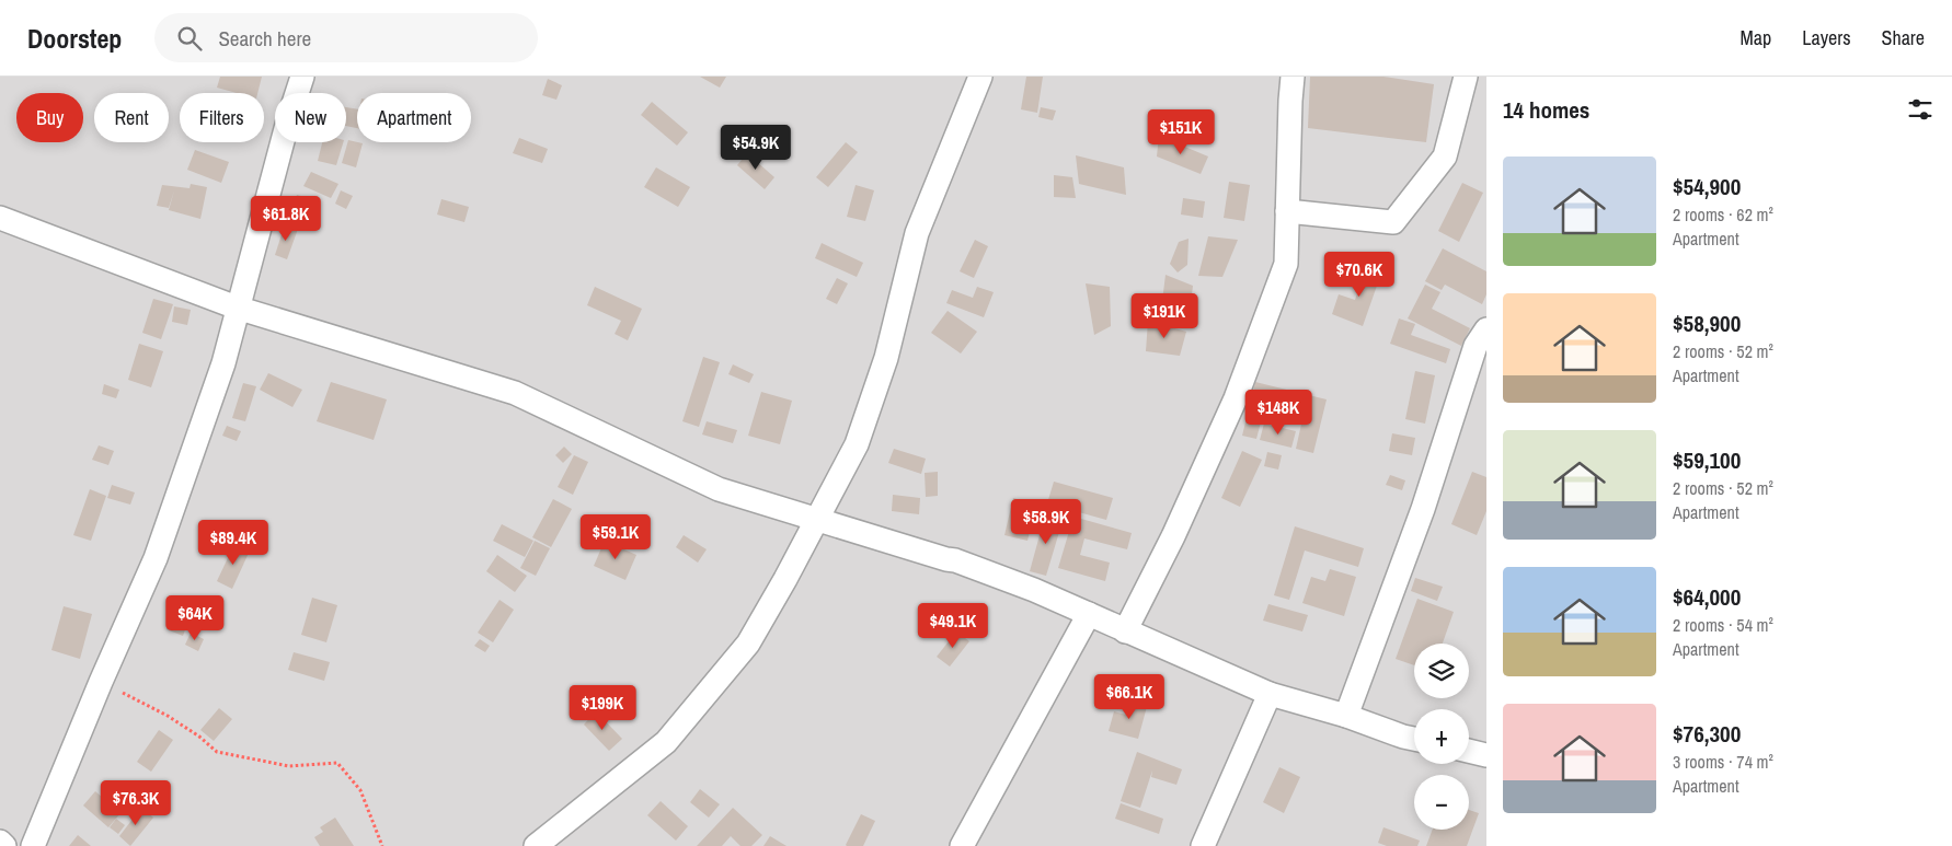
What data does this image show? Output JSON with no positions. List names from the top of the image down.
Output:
{
  "page": {
    "header": "Doorstep",
    "search": "Search here",
    "nav": ["Map", "Layers", "Share"],
    "heading": "14 homes",
    "chip": [
      "Buy",
      "Rent",
      "Filters",
      "New",
      "Apartment"
    ],
    "price": [
      "$151K",
      "$54.9K",
      "$61.8K",
      "$70.6K",
      "$191K",
      "$148K",
      "$58.9K",
      "$59.1K",
      "$89.4K",
      "$64K",
      "$49.1K",
      "$66.1K",
      "$199K",
      "$76.3K"
    ],
    "list": [
      {
        "name": "$54,900",
        "note": "2 rooms · 62 m² · Apartment"
      },
      {
        "name": "$58,900",
        "note": "2 rooms · 52 m² · Apartment"
      },
      {
        "name": "$59,100",
        "note": "2 rooms · 52 m² · Apartment"
      },
      {
        "name": "$64,000",
        "note": "2 rooms · 54 m² · Apartment"
      },
      {
        "name": "$76,300",
        "note": "3 rooms · 74 m² · Apartment"
      }
    ],
    "map_buttons": ["+", "−"]
  }
}
